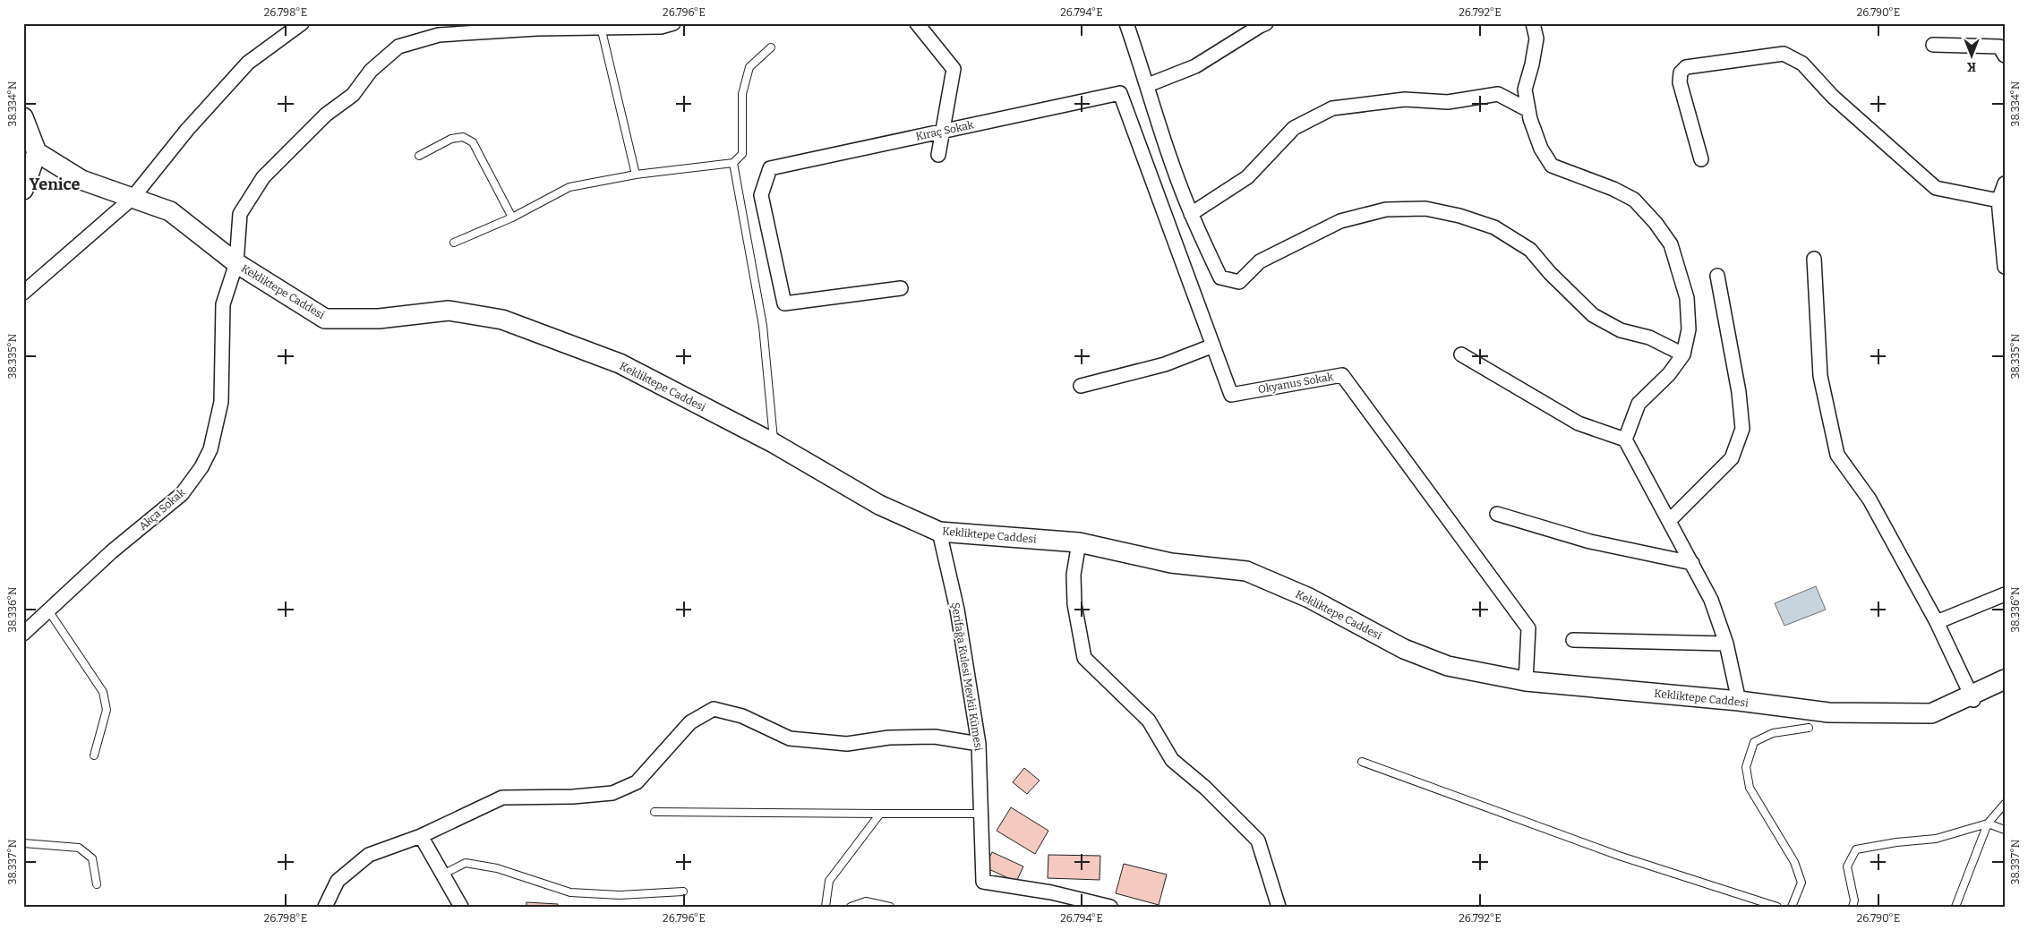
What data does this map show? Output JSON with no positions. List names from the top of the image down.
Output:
{
  "streets": {
    "street": [
      "Kıraç Sokak",
      "Kekliktepe Caddesi",
      "Okyanus Sokak",
      "Akça Sokak",
      "Şerifağa Kulesi Mevkii Kümesi"
    ]
  },
  "crossings": [
    ["Kıraç Sokak", "Okyanus Sokak"],
    ["Kekliktepe Caddesi", "Okyanus Sokak"],
    ["Kekliktepe Caddesi", "Akça Sokak"],
    ["Kekliktepe Caddesi", "Şerifağa Kulesi Mevkii Kümesi"]
  ],
  "districts": ["Yenice"],
  "north": "bottom",
  "coordinates": [
    "26.798°E",
    "26.796°E",
    "26.794°E",
    "26.792°E",
    "26.790°E",
    "38.334°N",
    "38.335°N",
    "38.336°N",
    "38.337°N"
  ]
}
